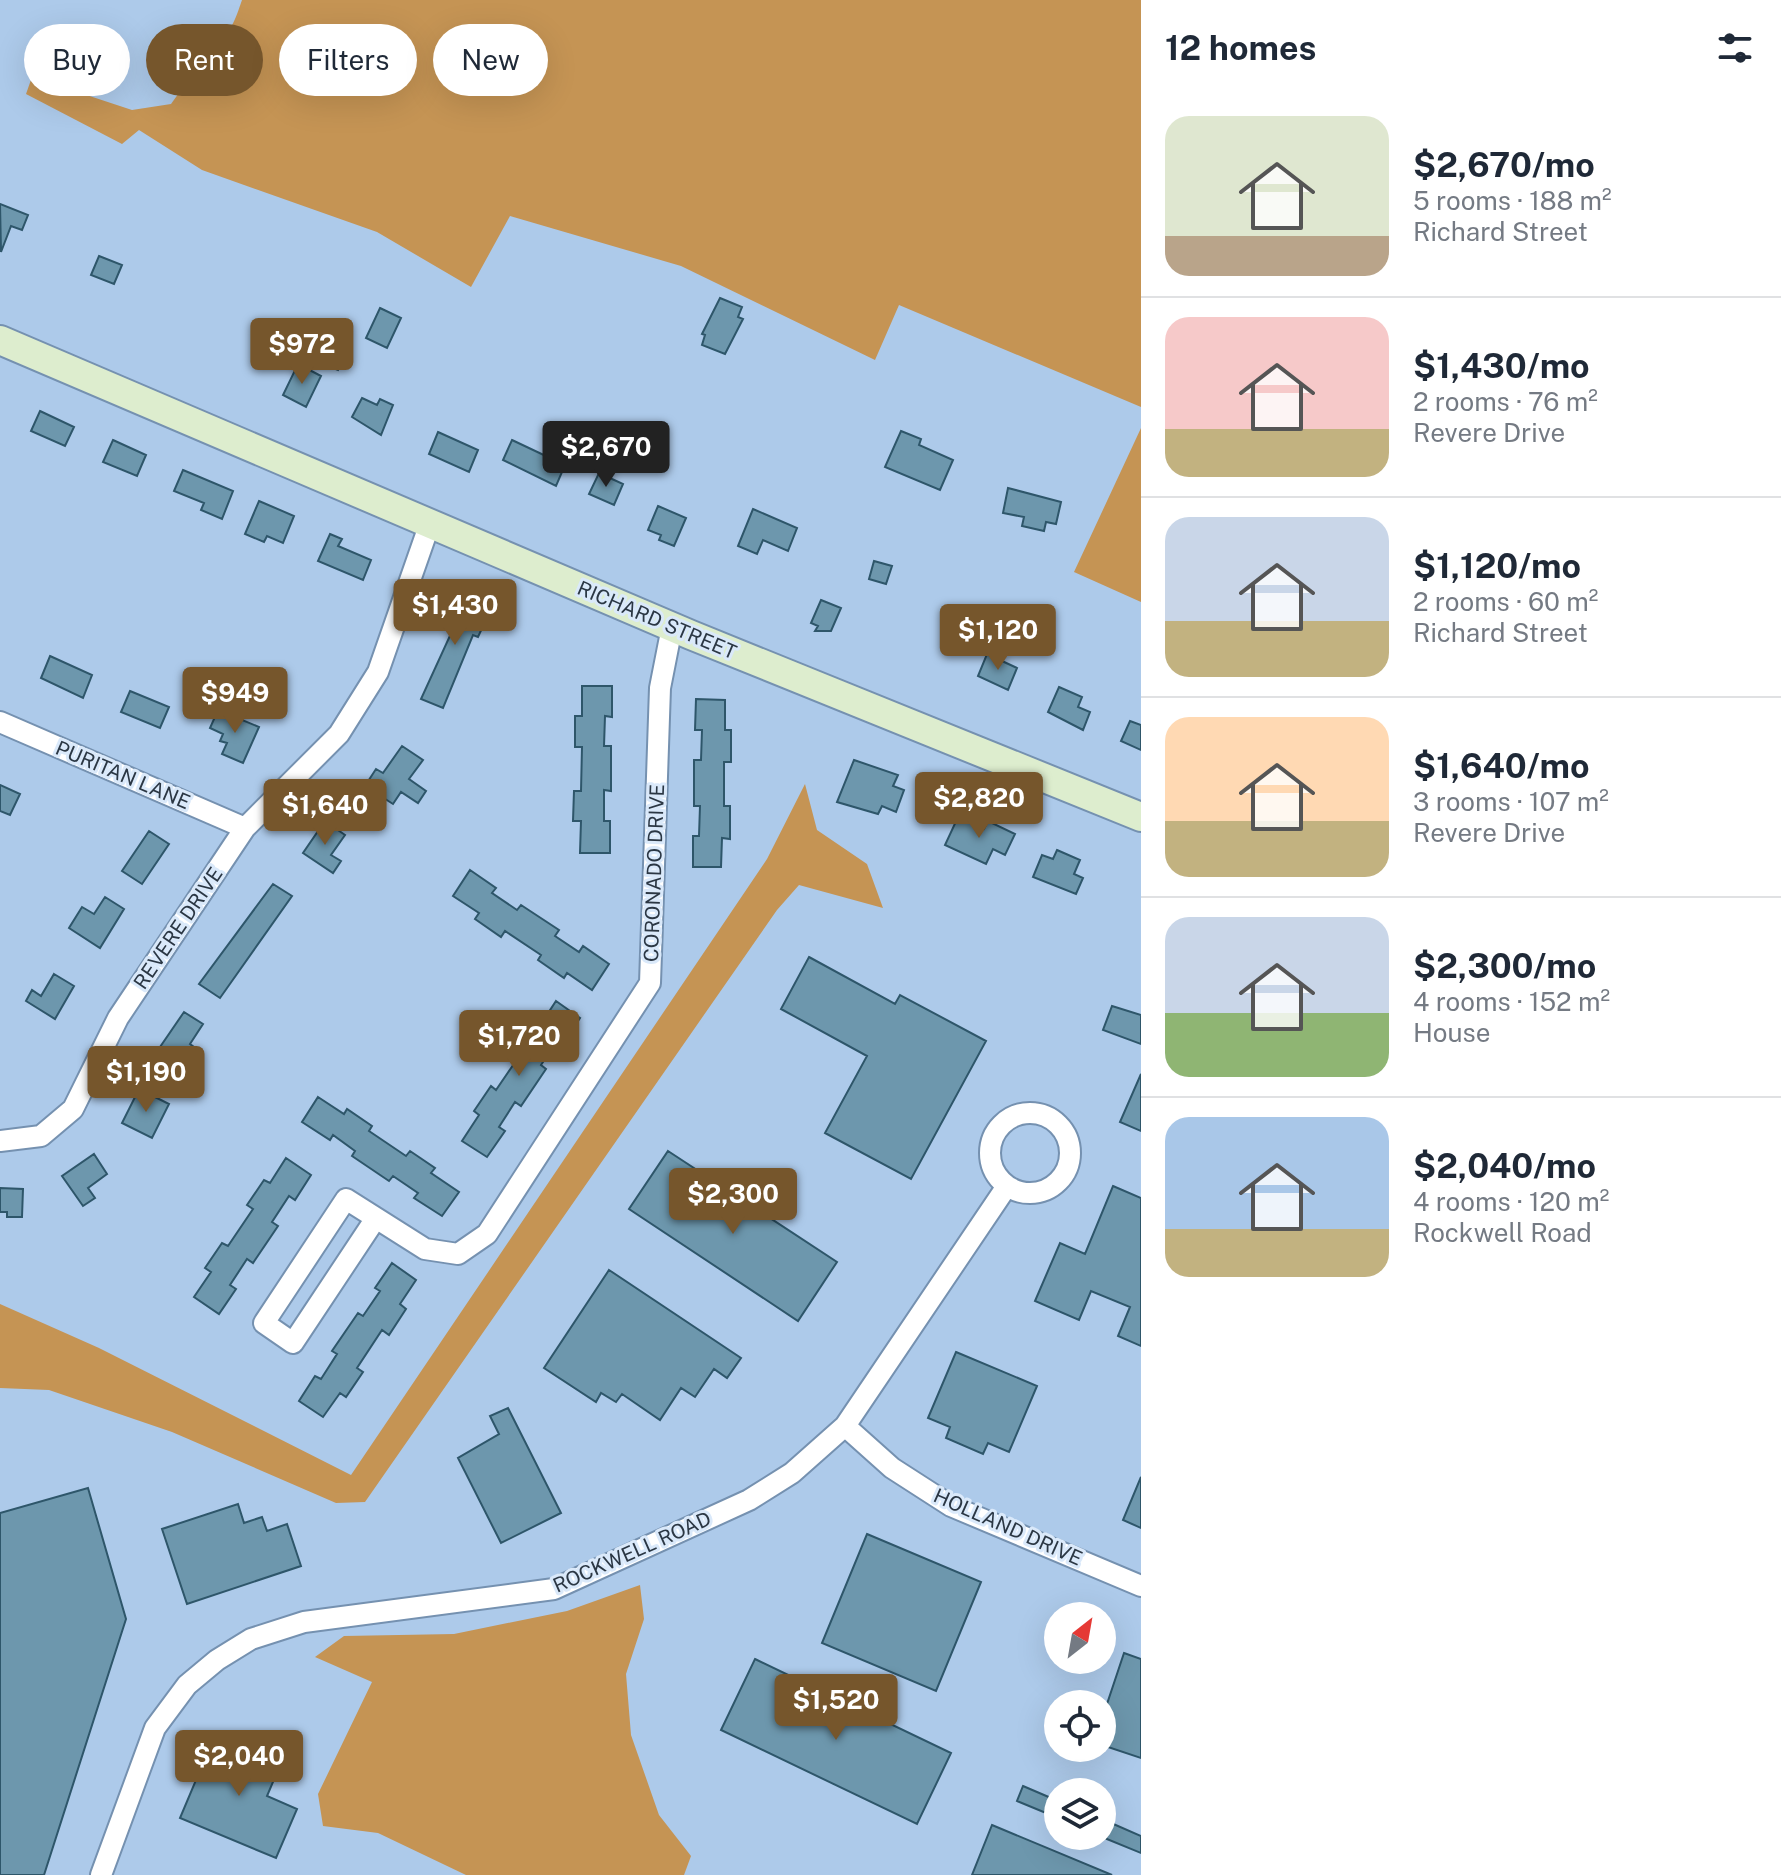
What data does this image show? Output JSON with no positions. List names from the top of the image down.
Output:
{
  "streets": {
    "street": [
      "RICHARD STREET",
      "PURITAN LANE",
      "CORONADO DRIVE",
      "REVERE DRIVE",
      "HOLLAND DRIVE",
      "ROCKWELL ROAD"
    ]
  },
  "crossings": [
    ["RICHARD STREET", "CORONADO DRIVE"],
    ["RICHARD STREET", "REVERE DRIVE"],
    ["PURITAN LANE", "REVERE DRIVE"],
    ["HOLLAND DRIVE", "ROCKWELL ROAD"]
  ],
  "north": "top right",
  "page": {
    "heading": "12 homes",
    "chip": [
      "Buy",
      "Rent",
      "Filters",
      "New"
    ],
    "list": [
      {
        "name": "$2,670/mo",
        "note": "5 rooms · 188 m² · Richard Street"
      },
      {
        "name": "$1,430/mo",
        "note": "2 rooms · 76 m² · Revere Drive"
      },
      {
        "name": "$1,120/mo",
        "note": "2 rooms · 60 m² · Richard Street"
      },
      {
        "name": "$1,640/mo",
        "note": "3 rooms · 107 m² · Revere Drive"
      },
      {
        "name": "$2,300/mo",
        "note": "4 rooms · 152 m² · House"
      },
      {
        "name": "$2,040/mo",
        "note": "4 rooms · 120 m² · Rockwell Road"
      }
    ],
    "price": [
      "$972",
      "$2,670",
      "$1,430",
      "$1,120",
      "$949",
      "$2,820",
      "$1,640",
      "$1,720",
      "$1,190",
      "$2,300",
      "$1,520",
      "$2,040"
    ]
  }
}
